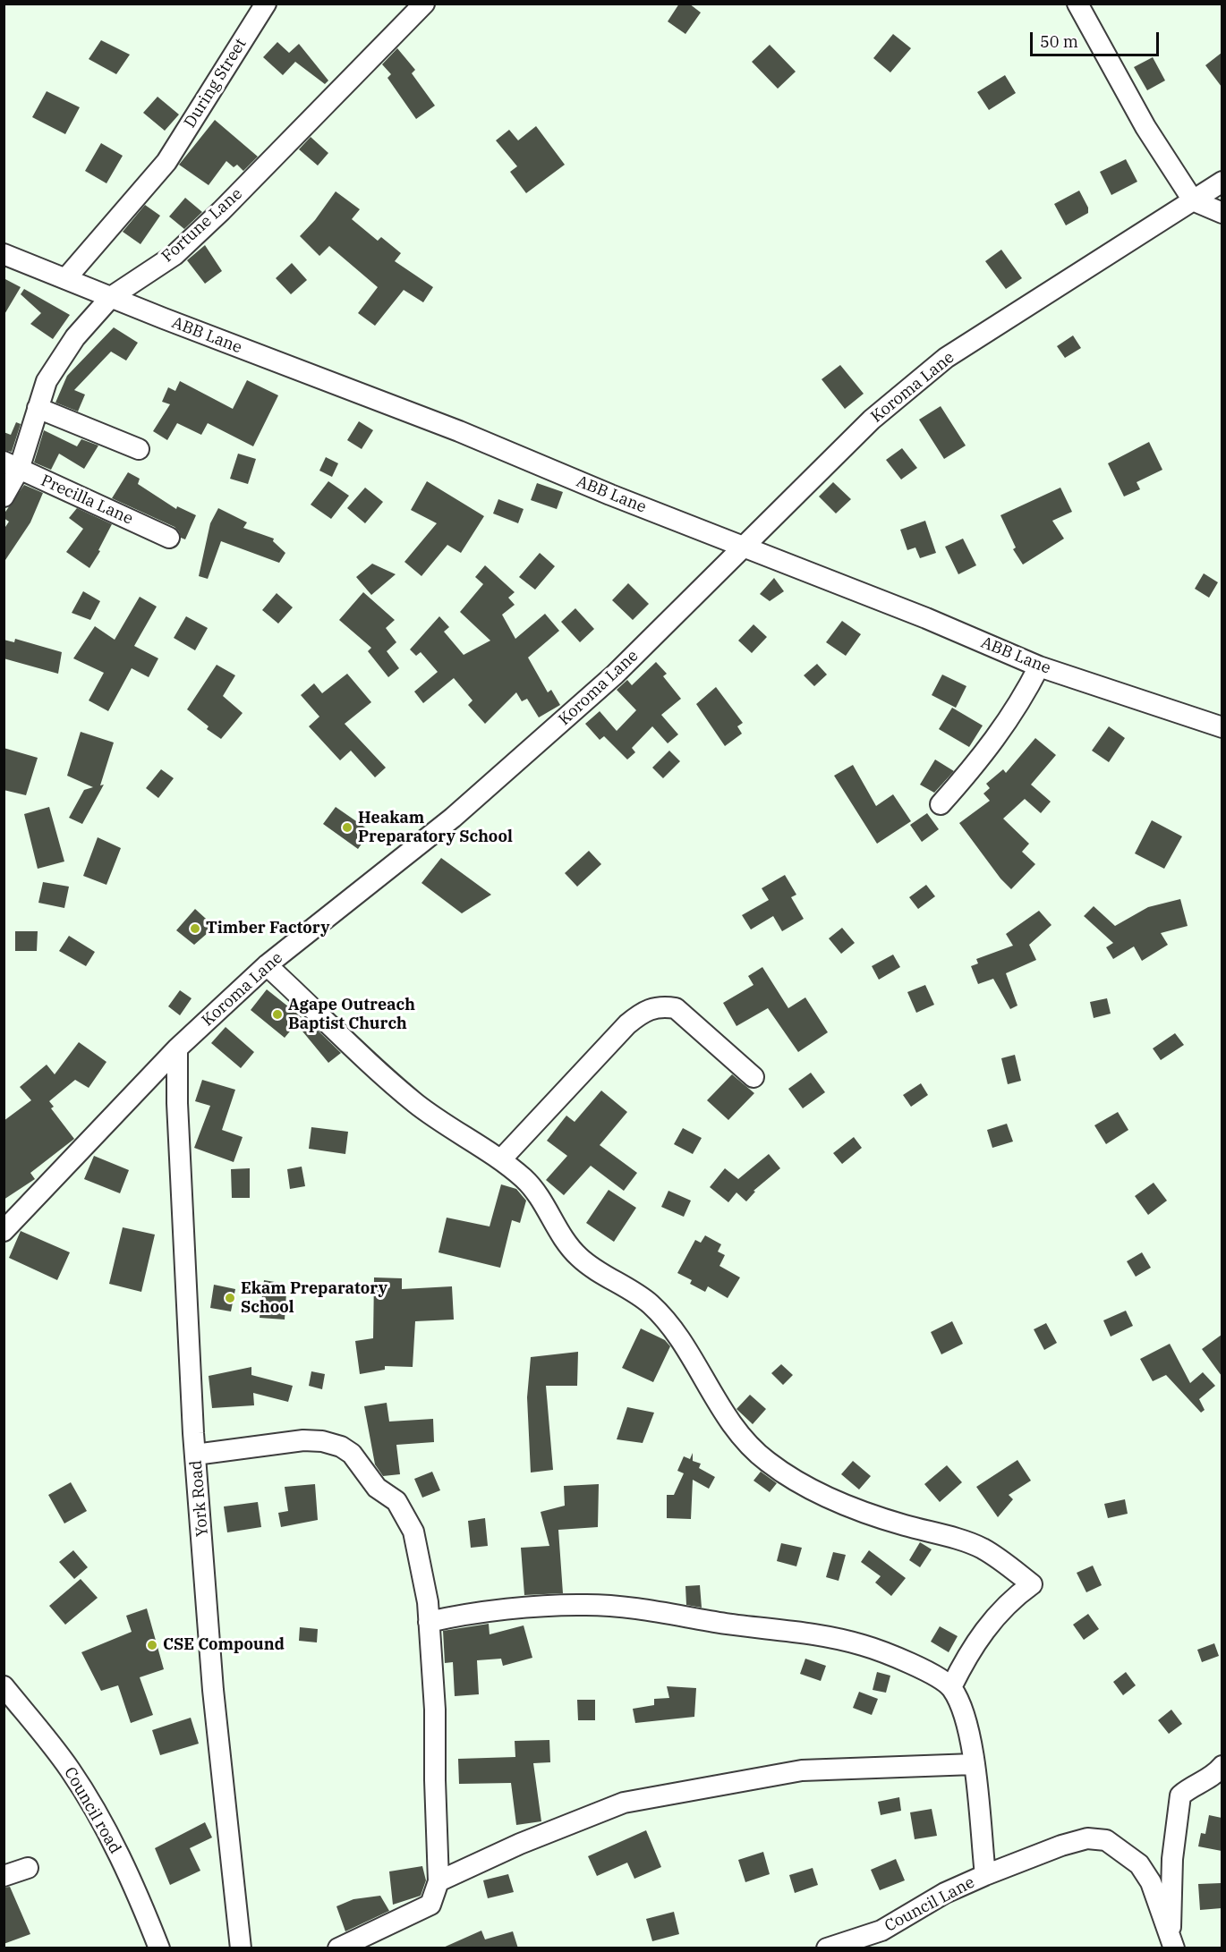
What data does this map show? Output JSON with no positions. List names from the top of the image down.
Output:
{
  "streets": {
    "street": [
      "During Street",
      "Fortune Lane",
      "ABB Lane",
      "Koroma Lane",
      "Precilla Lane",
      "York Road",
      "Council road",
      "Council Lane"
    ]
  },
  "crossings": [
    ["During Street", "ABB Lane"],
    ["Fortune Lane", "ABB Lane"],
    ["Fortune Lane", "Precilla Lane"],
    ["ABB Lane", "Koroma Lane"],
    ["Koroma Lane", "York Road"]
  ],
  "places": [
    "Heakam Preparatory School",
    "Timber Factory",
    "Agape Outreach Baptist Church",
    "Ekam Preparatory School",
    "CSE Compound"
  ],
  "scale_bar": "50 m"
}
